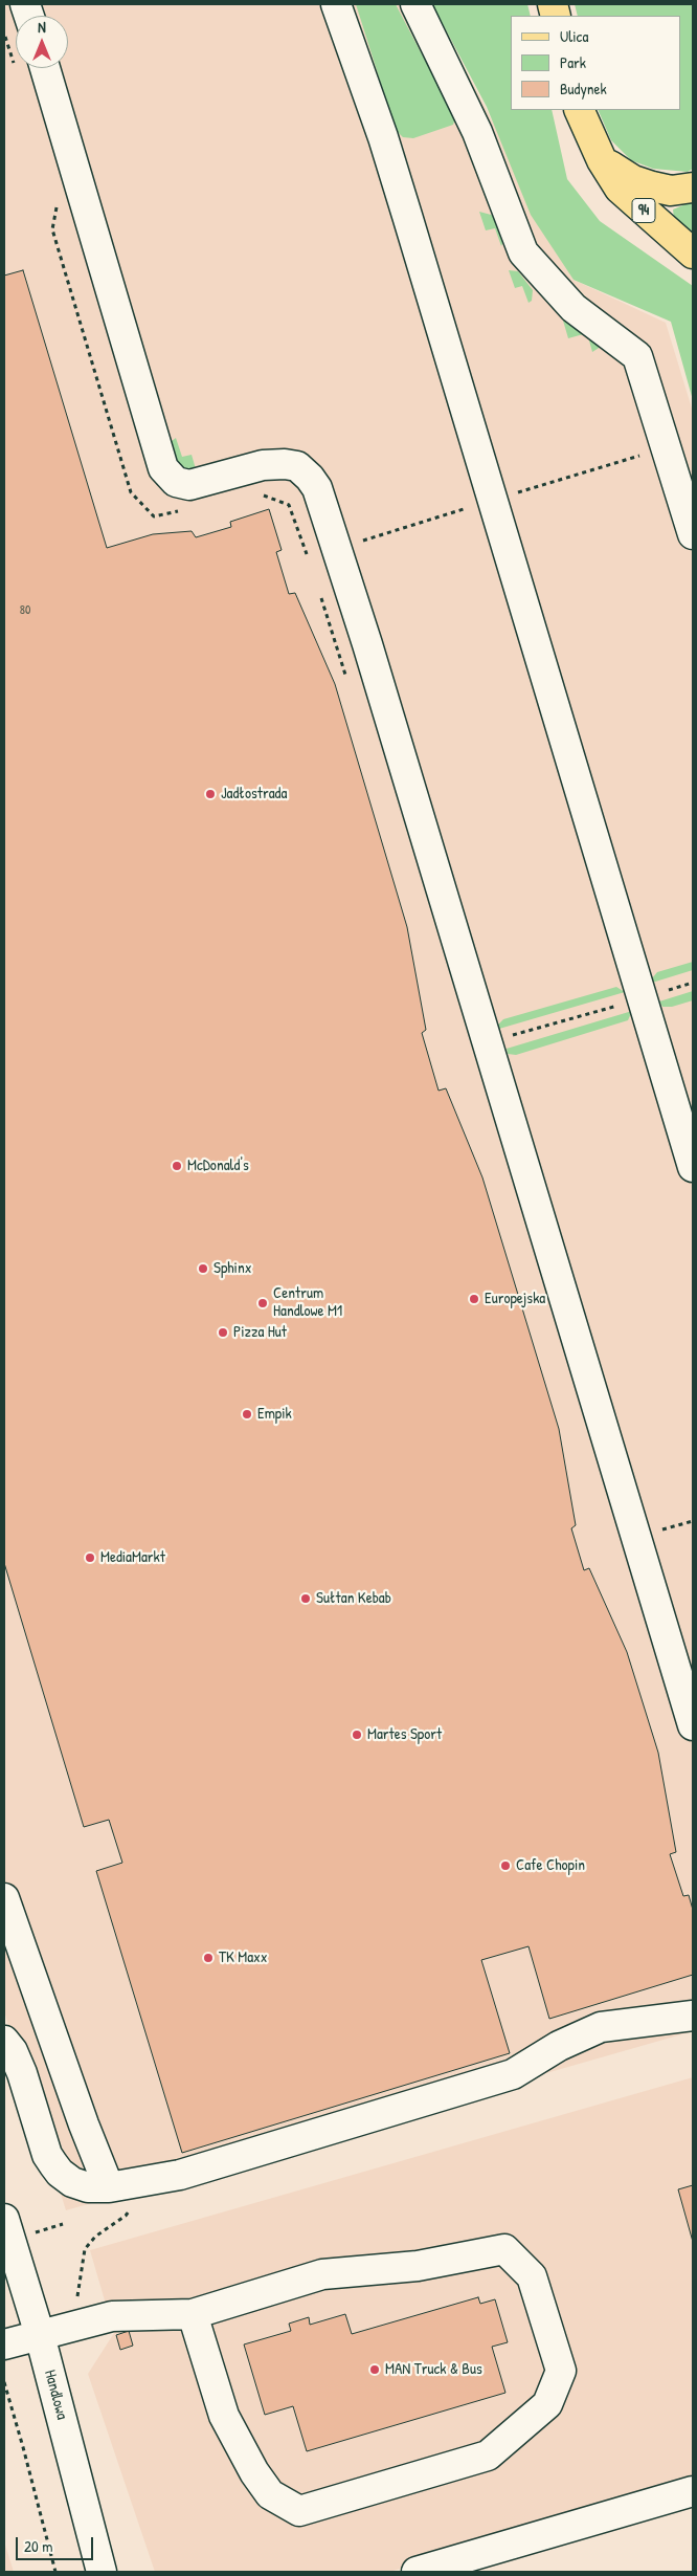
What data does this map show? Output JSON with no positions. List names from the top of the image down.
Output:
{
  "streets": {
    "main road": ["94"],
    "street": ["Handlowa"]
  },
  "places": [
    "Jadłostrada",
    "McDonald's",
    "Sphinx",
    "Europejska",
    "Centrum Handlowe M1",
    "Pizza Hut",
    "Empik",
    "MediaMarkt",
    "Sułtan Kebab",
    "Martes Sport",
    "Cafe Chopin",
    "TK Maxx",
    "MAN Truck & Bus"
  ],
  "house_numbers": ["80"],
  "legend": ["Ulica", "Park", "Budynek"],
  "scale_bar": "20 m",
  "north": "top"
}
